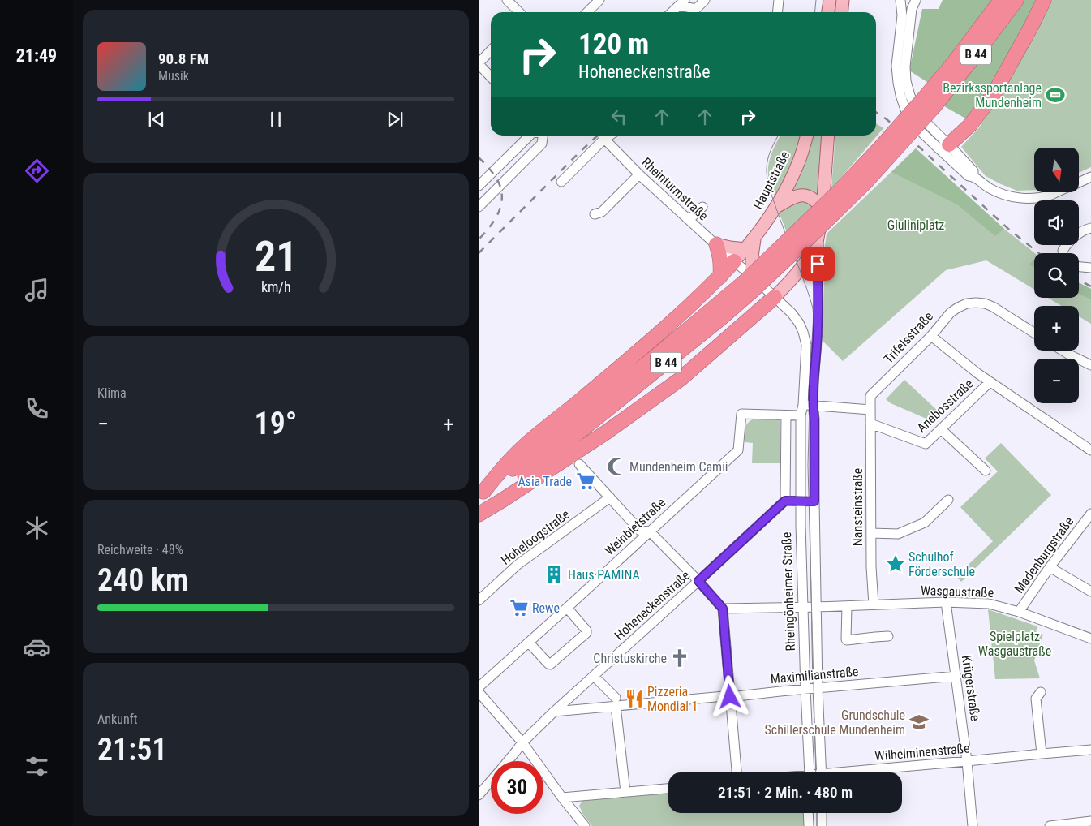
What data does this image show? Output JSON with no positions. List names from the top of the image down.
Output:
{
  "streets": {
    "highway": ["B 44"],
    "main road": ["Hauptstraße"],
    "street": [
      "Rheinturmstraße",
      "Trifelsstraße",
      "Anebosstraße",
      "Nansteinstraße",
      "Weinbietstraße",
      "Hoheloogstraße",
      "Madenburgstraße",
      "Rheingönheimer Straße",
      "Wasgaustraße",
      "Hoheneckenstraße",
      "Maximilianstraße",
      "Krügerstraße",
      "Wilhelminenstraße"
    ]
  },
  "crossings": [
    ["B 44", "Rheingönheimer Straße"],
    ["Hauptstraße", "Rheinturmstraße"],
    ["Hauptstraße", "Rheingönheimer Straße"],
    ["Rheinturmstraße", "Rheingönheimer Straße"],
    ["Trifelsstraße", "Nansteinstraße"],
    ["Anebosstraße", "Nansteinstraße"],
    ["Nansteinstraße", "Wasgaustraße"],
    ["Weinbietstraße", "Rheingönheimer Straße"],
    ["Madenburgstraße", "Wasgaustraße"],
    ["Rheingönheimer Straße", "Wasgaustraße"],
    ["Rheingönheimer Straße", "Maximilianstraße"],
    ["Wasgaustraße", "Krügerstraße"],
    ["Hoheneckenstraße", "Maximilianstraße"],
    ["Maximilianstraße", "Krügerstraße"],
    ["Krügerstraße", "Wilhelminenstraße"]
  ],
  "parks": ["Giuliniplatz", "Spielplatz Wasgaustraße"],
  "places": {
    "sports": ["Bezirkssportanlage Mundenheim"],
    "mosque": ["Mundenheim Camii"],
    "supermarket": ["Asia Trade", "Rewe"],
    "place": ["Schulhof Förderschule"],
    "building": ["Haus PAMINA"],
    "church": ["Christuskirche"],
    "restaurant": ["Pizzeria Mondial 1"],
    "school or university": ["Grundschule Schillerschule Mundenheim"]
  },
  "north": "bottom",
  "page": {
    "tabs": "21:49",
    "turn": ["120 m", "Hoheneckenstraße"],
    "song": ["90.8 FM", "Musik"],
    "map_buttons": ["+", "−"],
    "tile": [
      "Klima",
      ["Reichweite · 48%", "240 km"],
      ["Ankunft", "21:51"]
    ],
    "heat": ["−", "19°", "+"],
    "limit": "30",
    "trip": "21:51 · 2 Min. · 480 m",
    "gauge": ["21", "km/h"]
  }
}
